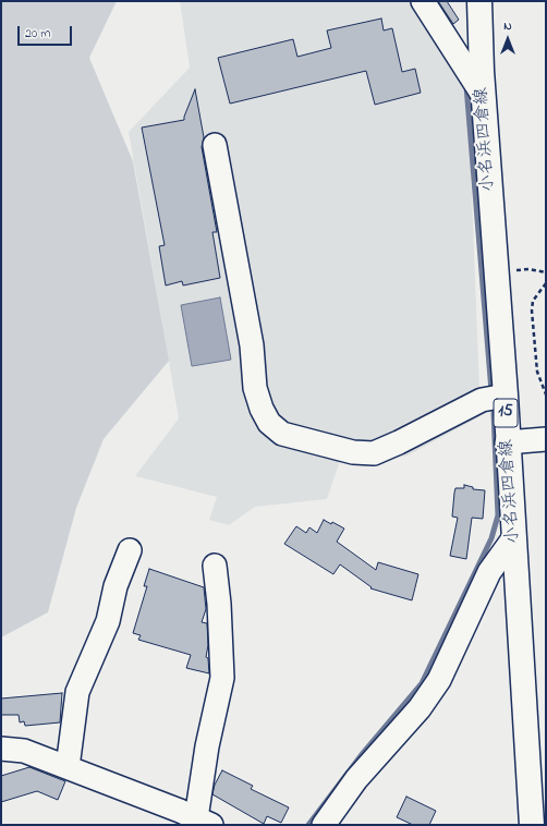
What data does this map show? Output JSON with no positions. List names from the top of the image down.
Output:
{
  "streets": {
    "main road": ["小名浜四倉線", "15"]
  },
  "scale_bar": "20 m",
  "north": "top"
}
